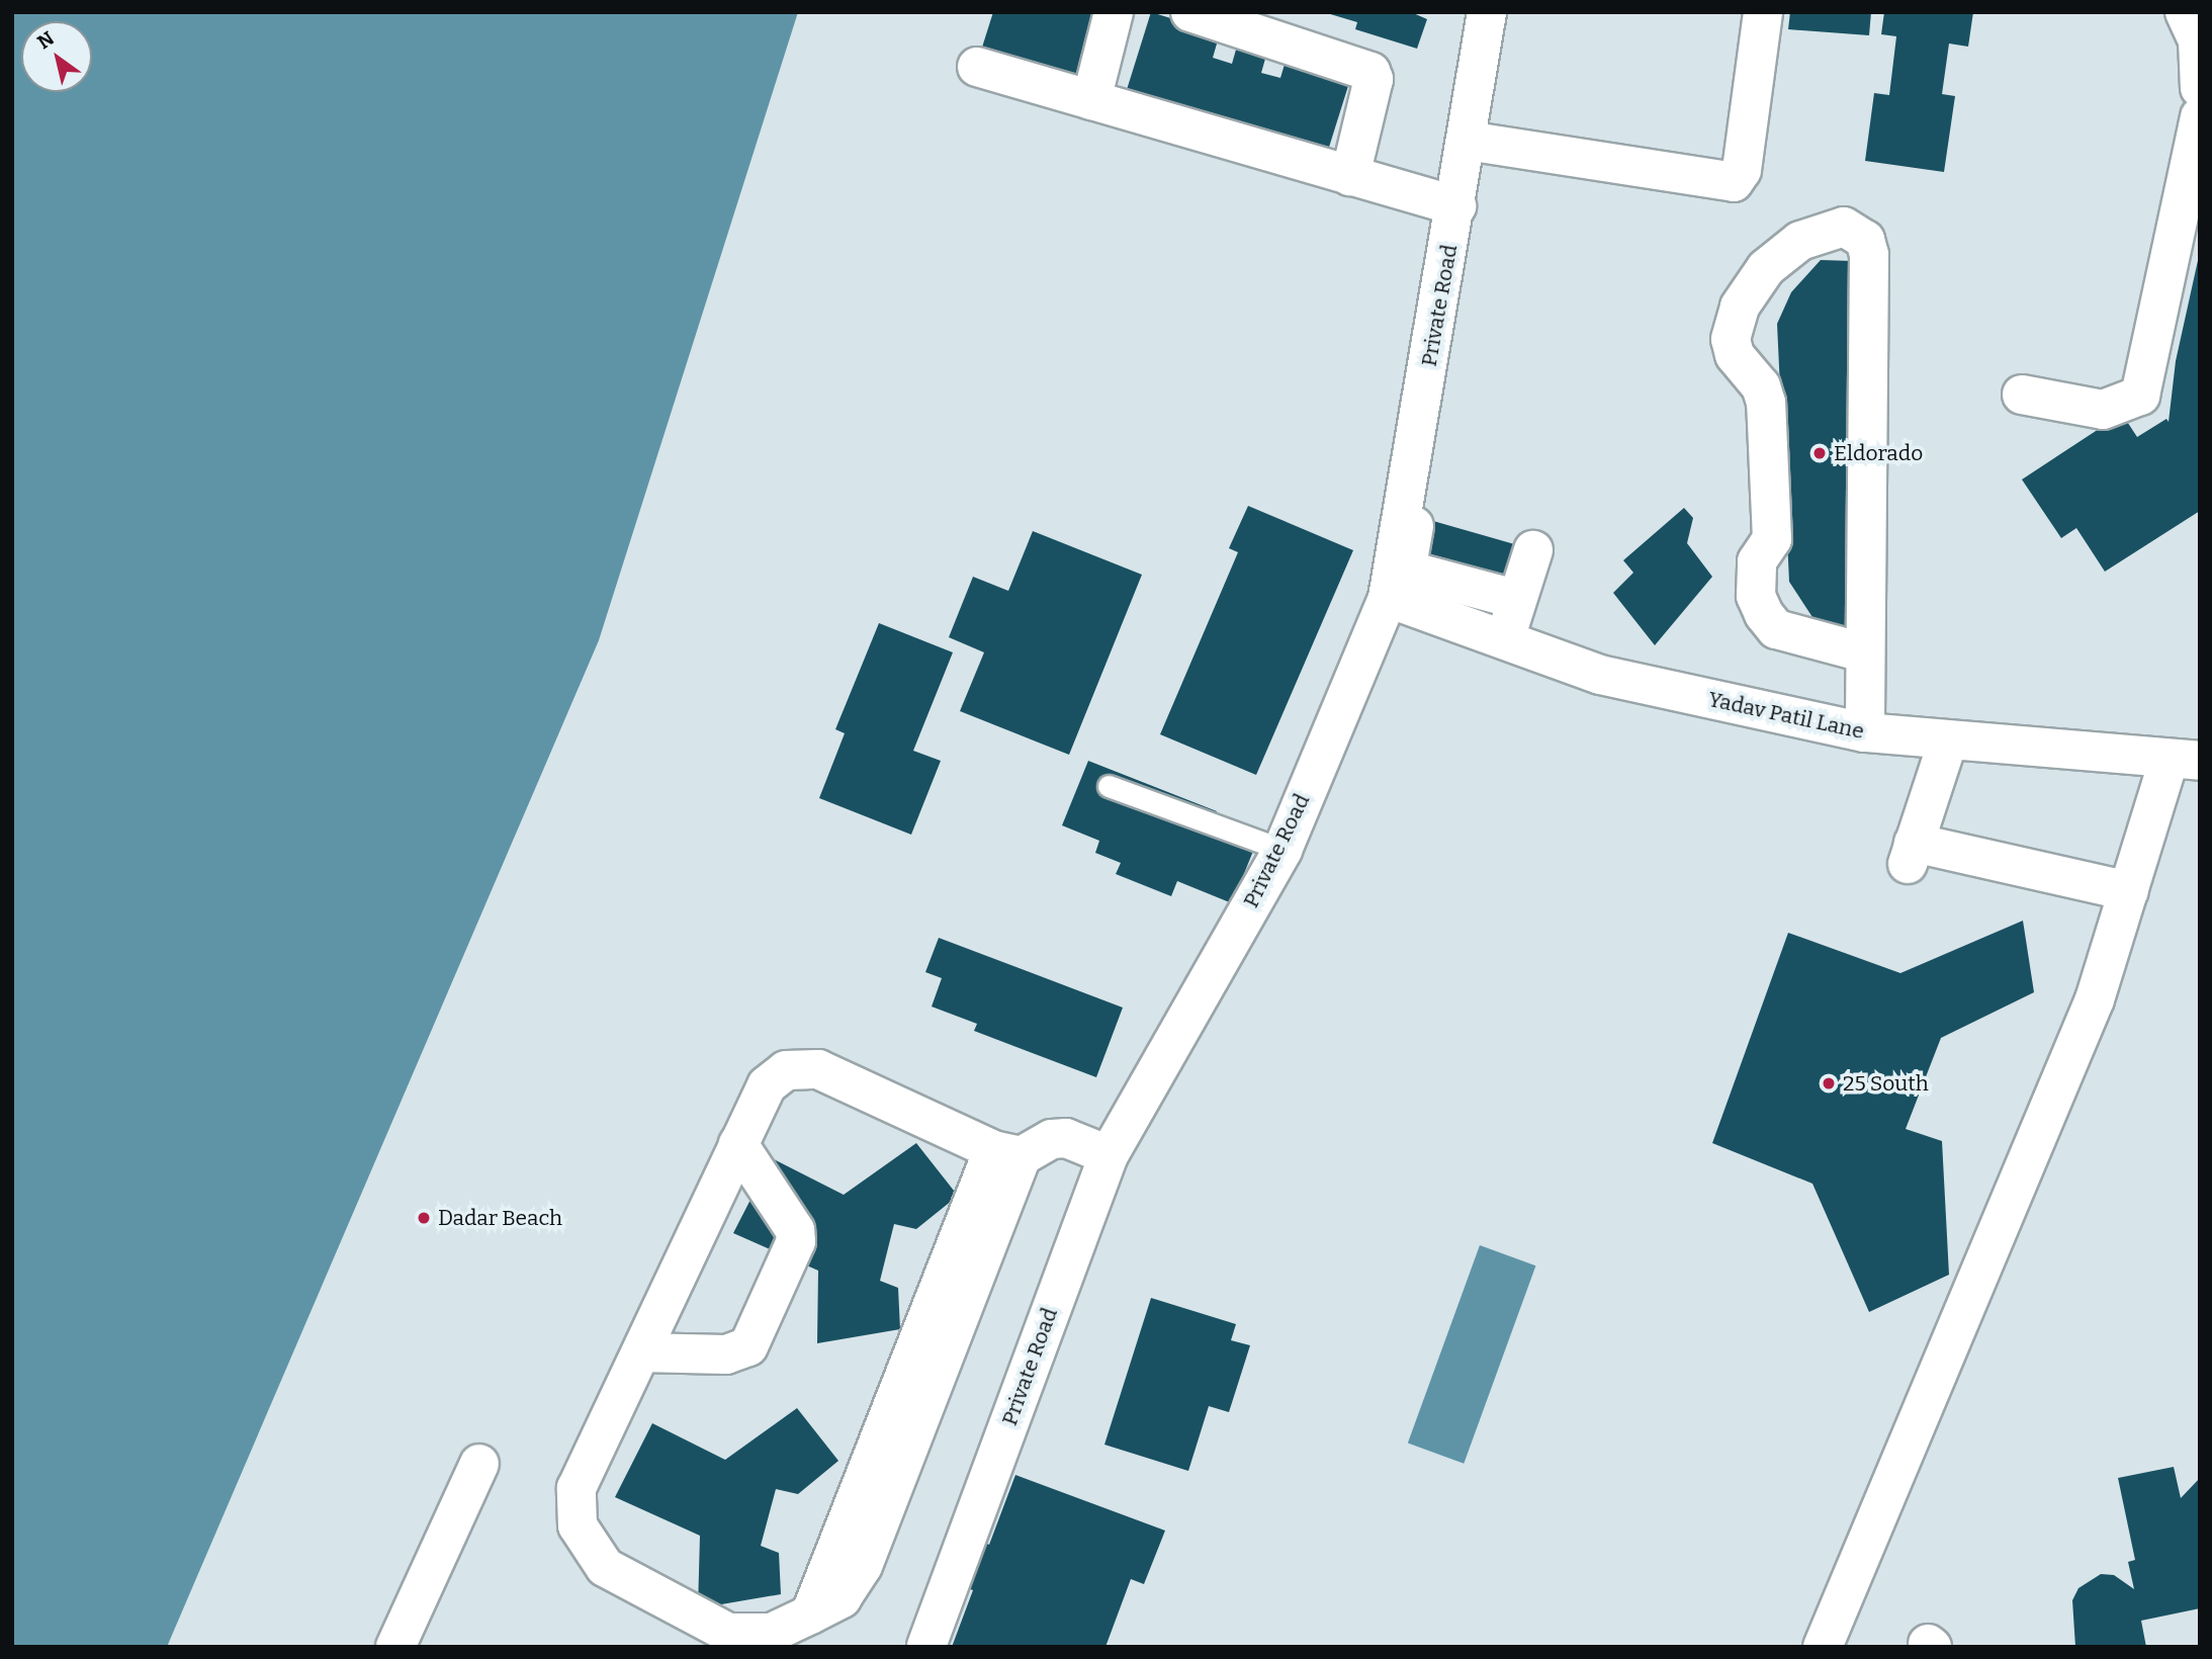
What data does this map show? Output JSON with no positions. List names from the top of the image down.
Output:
{
  "streets": {
    "street": ["Private Road", "Yadav Patil Lane"]
  },
  "crossings": [
    ["Private Road", "Yadav Patil Lane"]
  ],
  "places": ["Eldorado", "25 South", "Dadar Beach"],
  "north": "top left"
}
